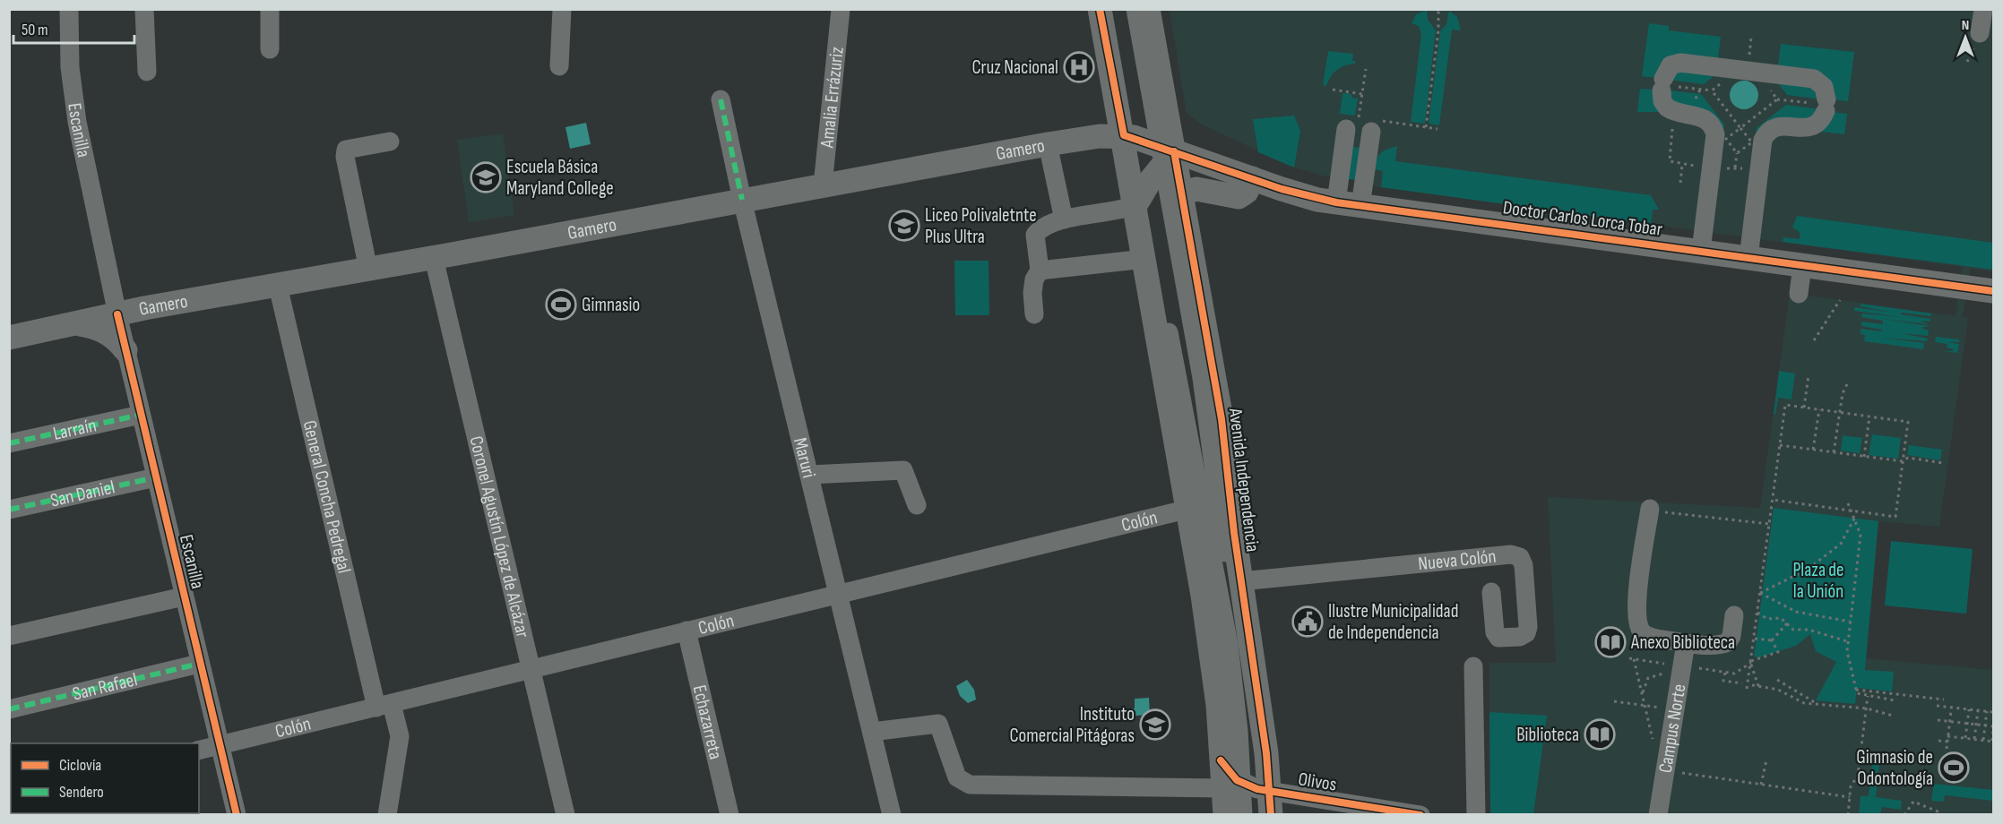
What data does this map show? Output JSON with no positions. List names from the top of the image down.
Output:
{
  "streets": {
    "main road": ["Gamero", "Doctor Carlos Lorca Tobar", "Avenida Independencia"],
    "street": [
      "Amalia Errázuriz",
      "Escanilla",
      "Larraín",
      "Maruri",
      "San Daniel",
      "General Concha Pedregal",
      "Colón",
      "Coronel Agustín López de Alcázar",
      "Nueva Colón",
      "San Rafael",
      "Echazarreta",
      "Campus Norte",
      "Olivos"
    ]
  },
  "crossings": [
    ["Amalia Errázuriz", "Gamero"],
    ["Escanilla", "Gamero"],
    ["Escanilla", "Larraín"],
    ["Escanilla", "San Daniel"],
    ["Escanilla", "Colón"],
    ["Escanilla", "San Rafael"],
    ["Gamero", "Doctor Carlos Lorca Tobar"],
    ["Gamero", "Maruri"],
    ["Gamero", "Avenida Independencia"],
    ["Gamero", "General Concha Pedregal"],
    ["Gamero", "Coronel Agustín López de Alcázar"],
    ["Doctor Carlos Lorca Tobar", "Avenida Independencia"],
    ["Maruri", "Colón"],
    ["Maruri", "Olivos"],
    ["Avenida Independencia", "Colón"],
    ["Avenida Independencia", "Nueva Colón"],
    ["Avenida Independencia", "Olivos"],
    ["General Concha Pedregal", "Colón"],
    ["Colón", "Coronel Agustín López de Alcázar"],
    ["Colón", "Echazarreta"]
  ],
  "parks": ["Plaza de la Unión"],
  "places": {
    "hospital": ["Cruz Nacional"],
    "school or university": ["Escuela Básica Maryland College", "Liceo Polivaletnte Plus Ultra", "Instituto Comercial Pitágoras"],
    "sports": ["Gimnasio", "Gimnasio de Odontología"],
    "public building": ["Ilustre Municipalidad de Independencia"],
    "library": ["Anexo Biblioteca", "Biblioteca"]
  },
  "legend": ["Ciclovía", "Sendero"],
  "scale_bar": "50 m",
  "north": "top"
}
